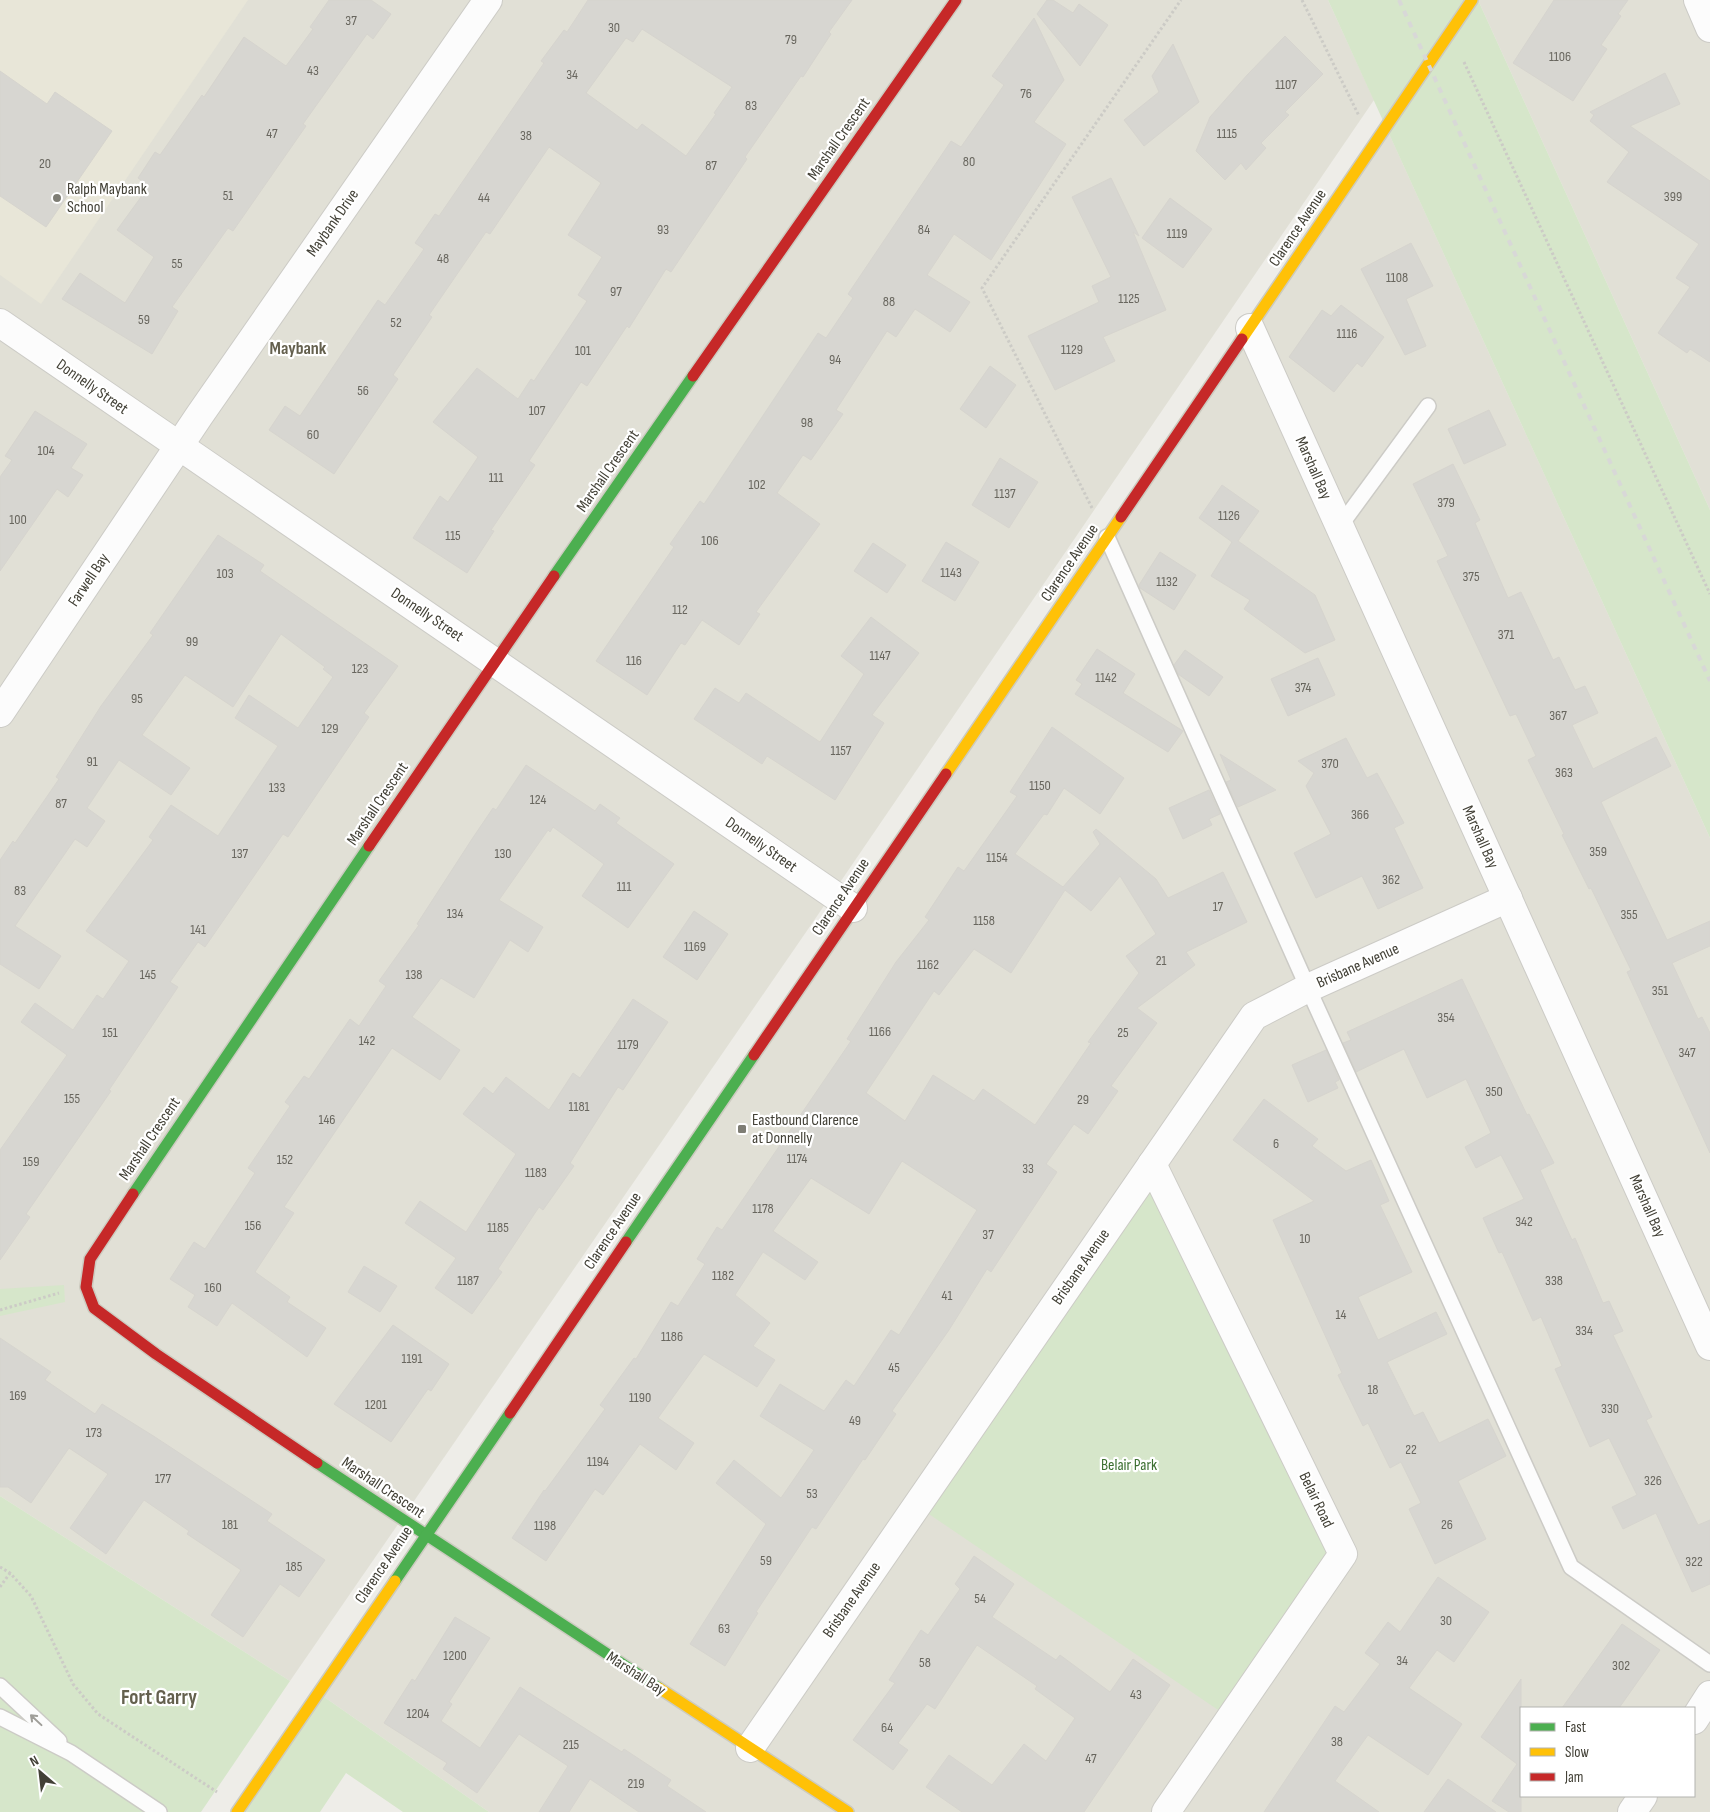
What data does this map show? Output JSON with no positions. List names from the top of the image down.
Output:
{
  "streets": {
    "street": [
      "Marshall Crescent",
      "Maybank Drive",
      "Clarence Avenue",
      "Donnelly Street",
      "Marshall Bay",
      "Farwell Bay",
      "Brisbane Avenue",
      "Belair Road"
    ]
  },
  "crossings": [
    ["Marshall Crescent", "Clarence Avenue"],
    ["Marshall Crescent", "Donnelly Street"],
    ["Marshall Crescent", "Marshall Bay"],
    ["Maybank Drive", "Donnelly Street"],
    ["Maybank Drive", "Farwell Bay"],
    ["Clarence Avenue", "Donnelly Street"],
    ["Clarence Avenue", "Marshall Bay"],
    ["Donnelly Street", "Farwell Bay"],
    ["Marshall Bay", "Brisbane Avenue"],
    ["Brisbane Avenue", "Belair Road"]
  ],
  "districts": ["Maybank", "Fort Garry"],
  "parks": ["Belair Park"],
  "places": {
    "other": ["Ralph Maybank School"],
    "transit": ["Eastbound Clarence at Donnelly"]
  },
  "house_numbers": [
    "37",
    "30",
    "79",
    "1106",
    "43",
    "34",
    "1107",
    "76",
    "83",
    "47",
    "1115",
    "38",
    "80",
    "20",
    "87",
    "51",
    "399",
    "44",
    "93",
    "84",
    "1119",
    "48",
    "55",
    "1108",
    "97",
    "1125",
    "88",
    "59",
    "52",
    "1116",
    "1129",
    "101",
    "94",
    "56",
    "107",
    "98",
    "60",
    "104",
    "111",
    "102",
    "1137",
    "379",
    "1126",
    "100",
    "115",
    "106",
    "1143",
    "103",
    "375",
    "1132",
    "112",
    "371",
    "99",
    "1147",
    "116",
    "123",
    "1142",
    "374",
    "95",
    "367",
    "129",
    "1157",
    "91",
    "370",
    "363",
    "1150",
    "133",
    "124",
    "87",
    "366",
    "359",
    "137",
    "130",
    "1154",
    "362",
    "111",
    "83",
    "17",
    "134",
    "355",
    "1158",
    "141",
    "1169",
    "21",
    "1162",
    "145",
    "138",
    "351",
    "354",
    "1166",
    "151",
    "25",
    "142",
    "1179",
    "347",
    "350",
    "155",
    "29",
    "1181",
    "146",
    "6",
    "1174",
    "152",
    "159",
    "33",
    "1183",
    "1178",
    "342",
    "156",
    "1185",
    "37",
    "10",
    "1182",
    "1187",
    "338",
    "160",
    "41",
    "14",
    "334",
    "1186",
    "1191",
    "45",
    "18",
    "169",
    "1190",
    "1201",
    "330",
    "49",
    "173",
    "22",
    "1194",
    "177",
    "326",
    "53",
    "181",
    "26",
    "1198",
    "59",
    "322",
    "185",
    "54",
    "30",
    "63",
    "1200",
    "34",
    "58",
    "302",
    "43",
    "1204",
    "64",
    "38",
    "215",
    "47",
    "219"
  ],
  "legend": ["Fast", "Slow", "Jam"],
  "north": "top left"
}
